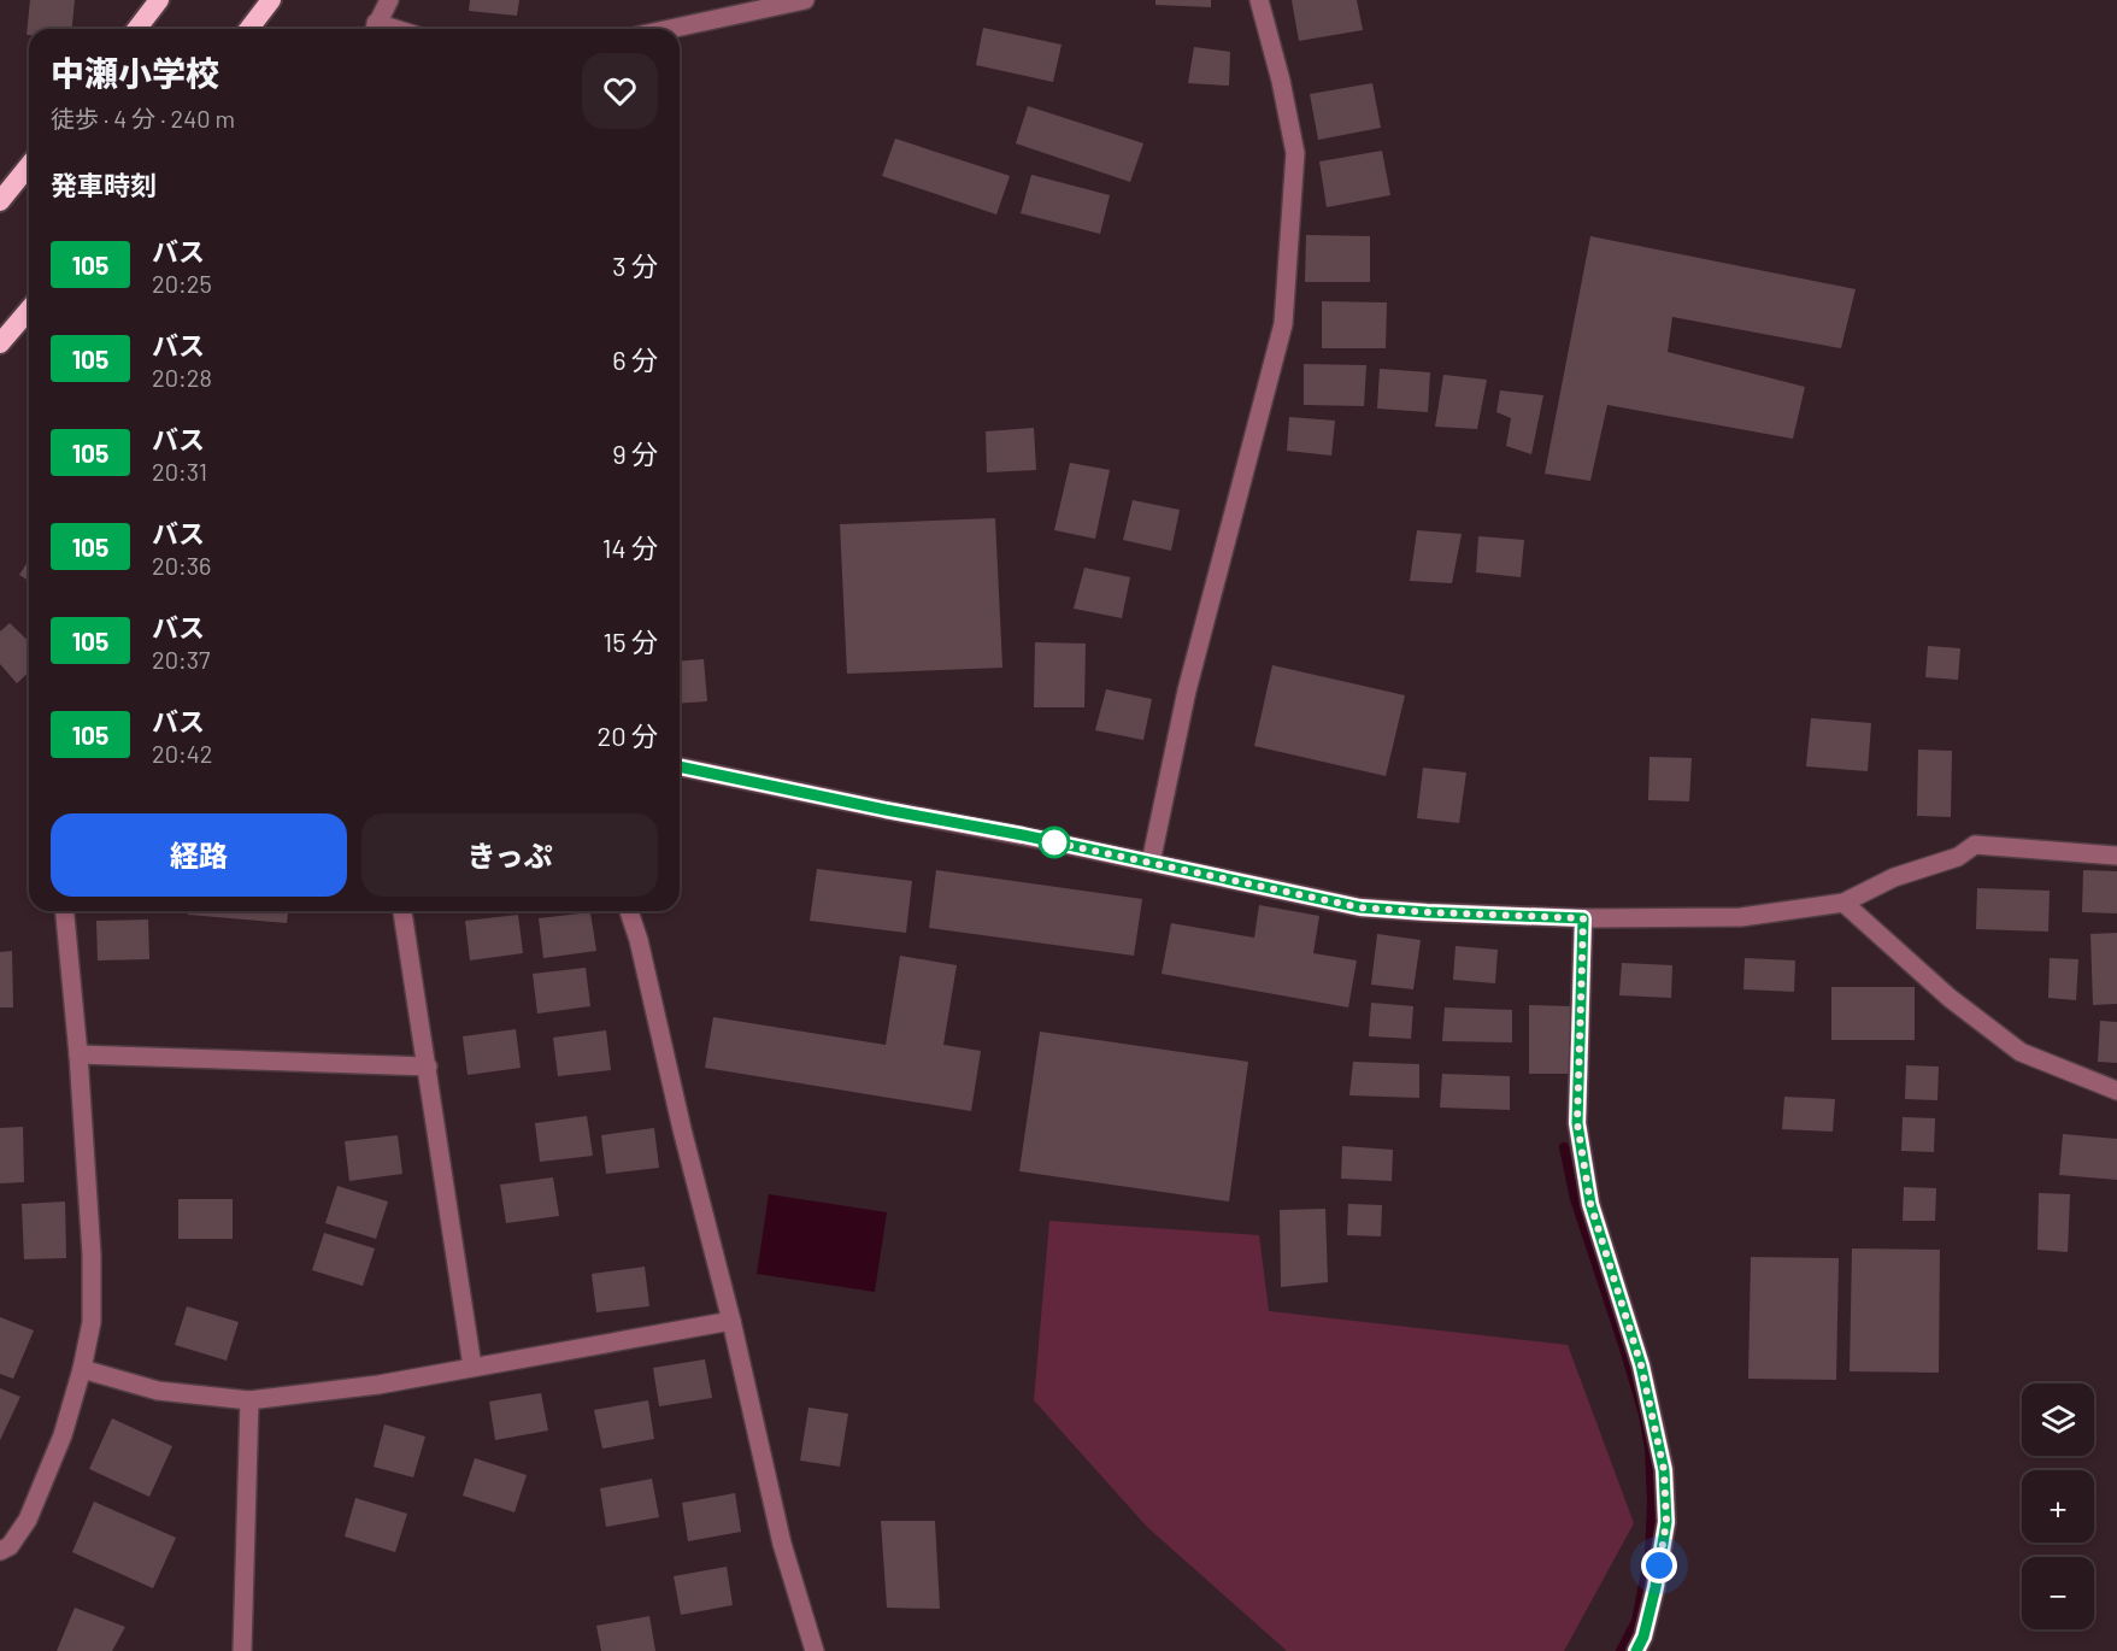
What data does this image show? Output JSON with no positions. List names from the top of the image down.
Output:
{
  "lines": ["bus line 105"],
  "page": {
    "heading": [
      ["中瀬小学校", "徒歩 · 4 分 · 240 m"],
      "発車時刻"
    ],
    "list": [
      {
        "mark": "105",
        "name": "バス",
        "note": "20:25",
        "value": "3 分"
      },
      {
        "mark": "105",
        "name": "バス",
        "note": "20:28",
        "value": "6 分"
      },
      {
        "mark": "105",
        "name": "バス",
        "note": "20:31",
        "value": "9 分"
      },
      {
        "mark": "105",
        "name": "バス",
        "note": "20:36",
        "value": "14 分"
      },
      {
        "mark": "105",
        "name": "バス",
        "note": "20:37",
        "value": "15 分"
      },
      {
        "mark": "105",
        "name": "バス",
        "note": "20:42",
        "value": "20 分"
      }
    ],
    "buttons": ["経路", "きっぷ"],
    "map_buttons": ["+", "−"]
  }
}
